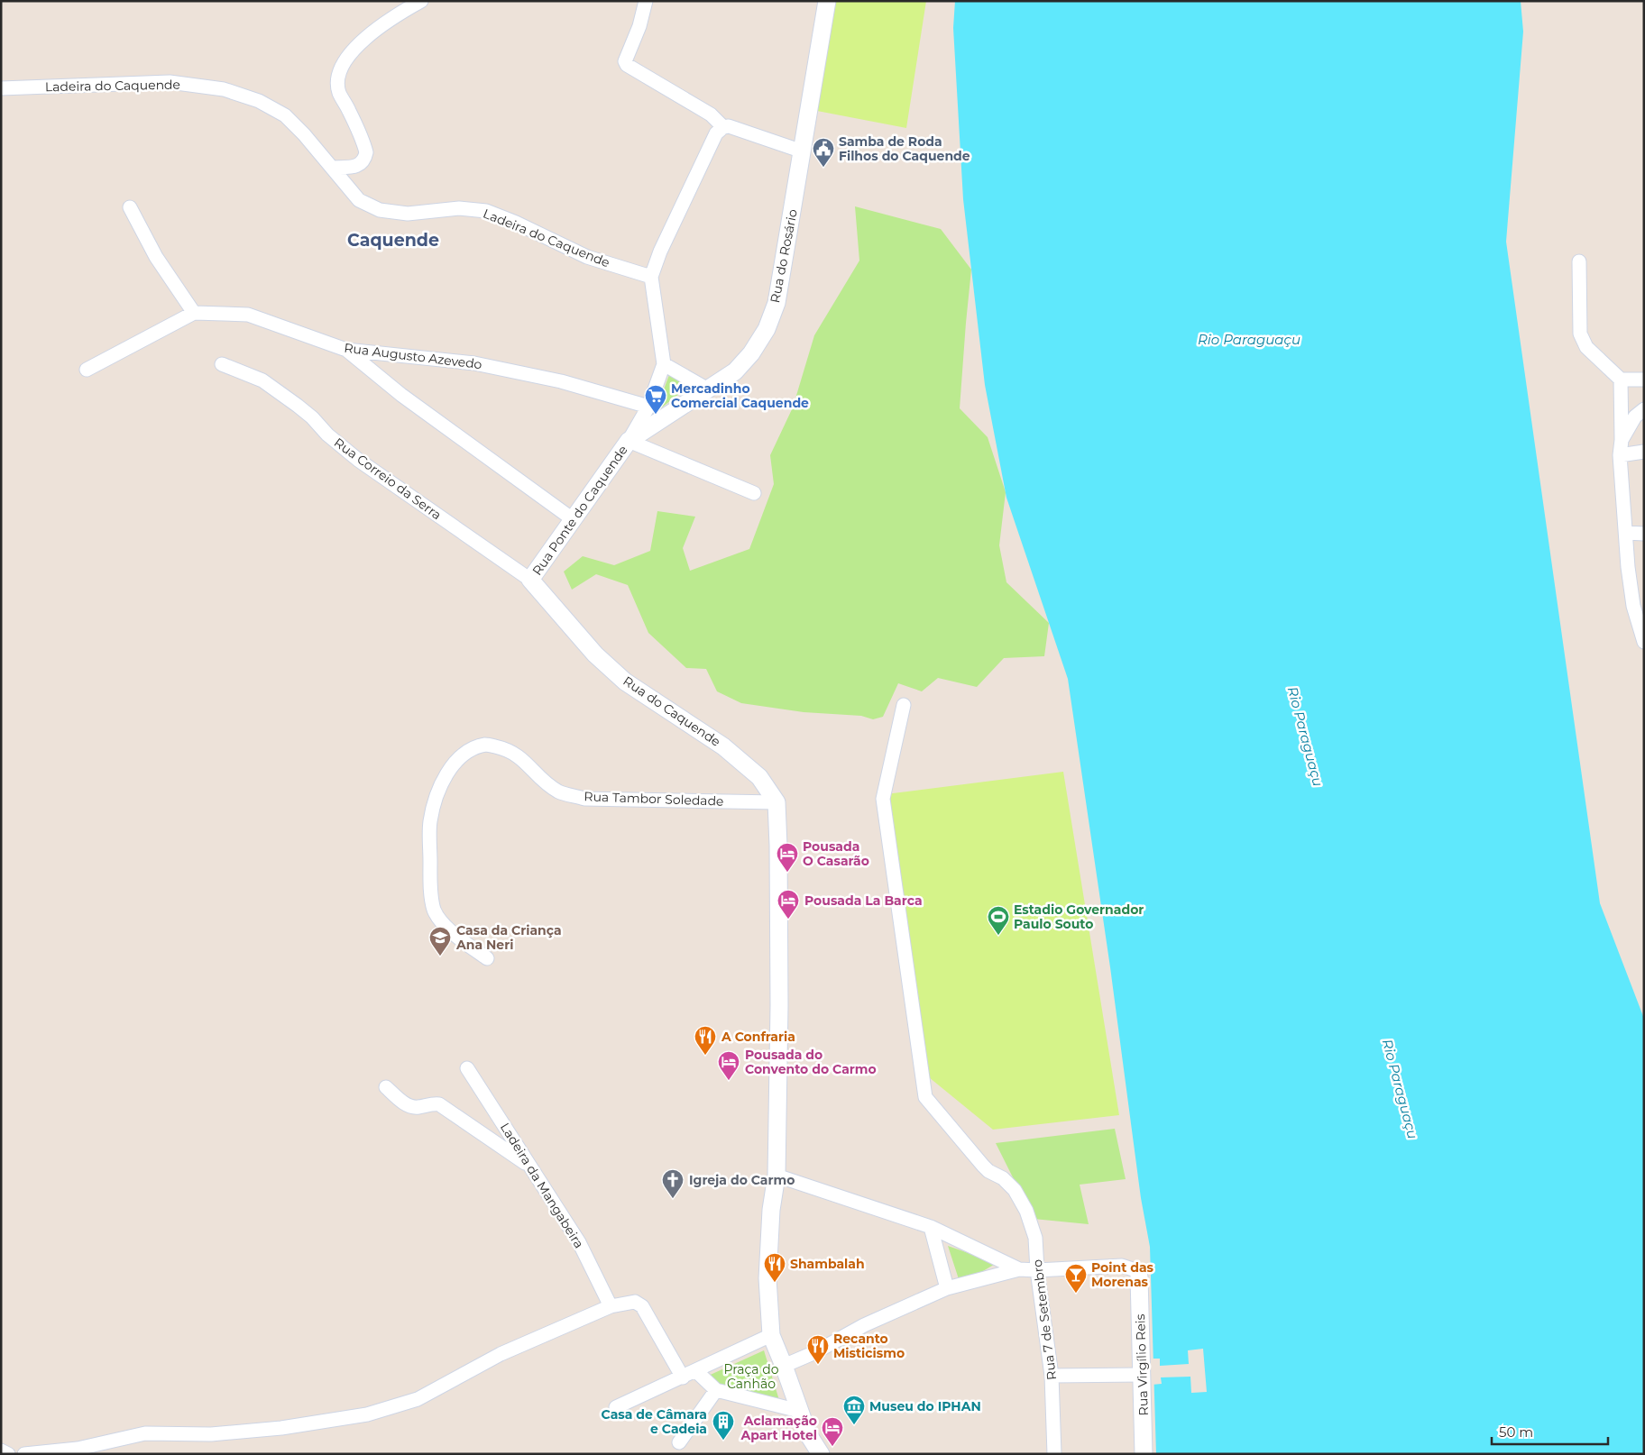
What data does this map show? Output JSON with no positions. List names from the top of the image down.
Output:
{
  "streets": {
    "street": [
      "Ladeira do Caquende",
      "Rua do Rosário",
      "Rua Augusto Azevedo",
      "Rua Correio da Serra",
      "Rua Ponte do Caquende",
      "Rua do Caquende",
      "Rua Tambor Soledade",
      "Ladeira da Mangabeira",
      "Rua 7 de Setembro",
      "Rua Virgílio Reis"
    ]
  },
  "crossings": [
    ["Rua do Rosário", "Rua Ponte do Caquende"],
    ["Rua Correio da Serra", "Rua Ponte do Caquende"],
    ["Rua Correio da Serra", "Rua do Caquende"],
    ["Rua Ponte do Caquende", "Rua do Caquende"],
    ["Rua do Caquende", "Rua Tambor Soledade"]
  ],
  "districts": ["Caquende"],
  "water": ["Rio Paraguaçu"],
  "parks": ["Praça do Canhão"],
  "places": {
    "public building": ["Samba de Roda Filhos do Caquende"],
    "supermarket": ["Mercadinho Comercial Caquende"],
    "hotel": [
      "Pousada O Casarão",
      "Pousada La Barca",
      "Pousada do Convento do Carmo",
      "Aclamação Apart Hotel"
    ],
    "sports": ["Estadio Governador Paulo Souto"],
    "school or university": ["Casa da Criança Ana Neri"],
    "restaurant": ["A Confraria", "Shambalah", "Recanto Misticismo"],
    "church": ["Igreja do Carmo"],
    "bar": ["Point das Morenas"],
    "museum": ["Museu do IPHAN"],
    "building": ["Casa de Câmara e Cadeia"]
  },
  "scale_bar": "50 m"
}
